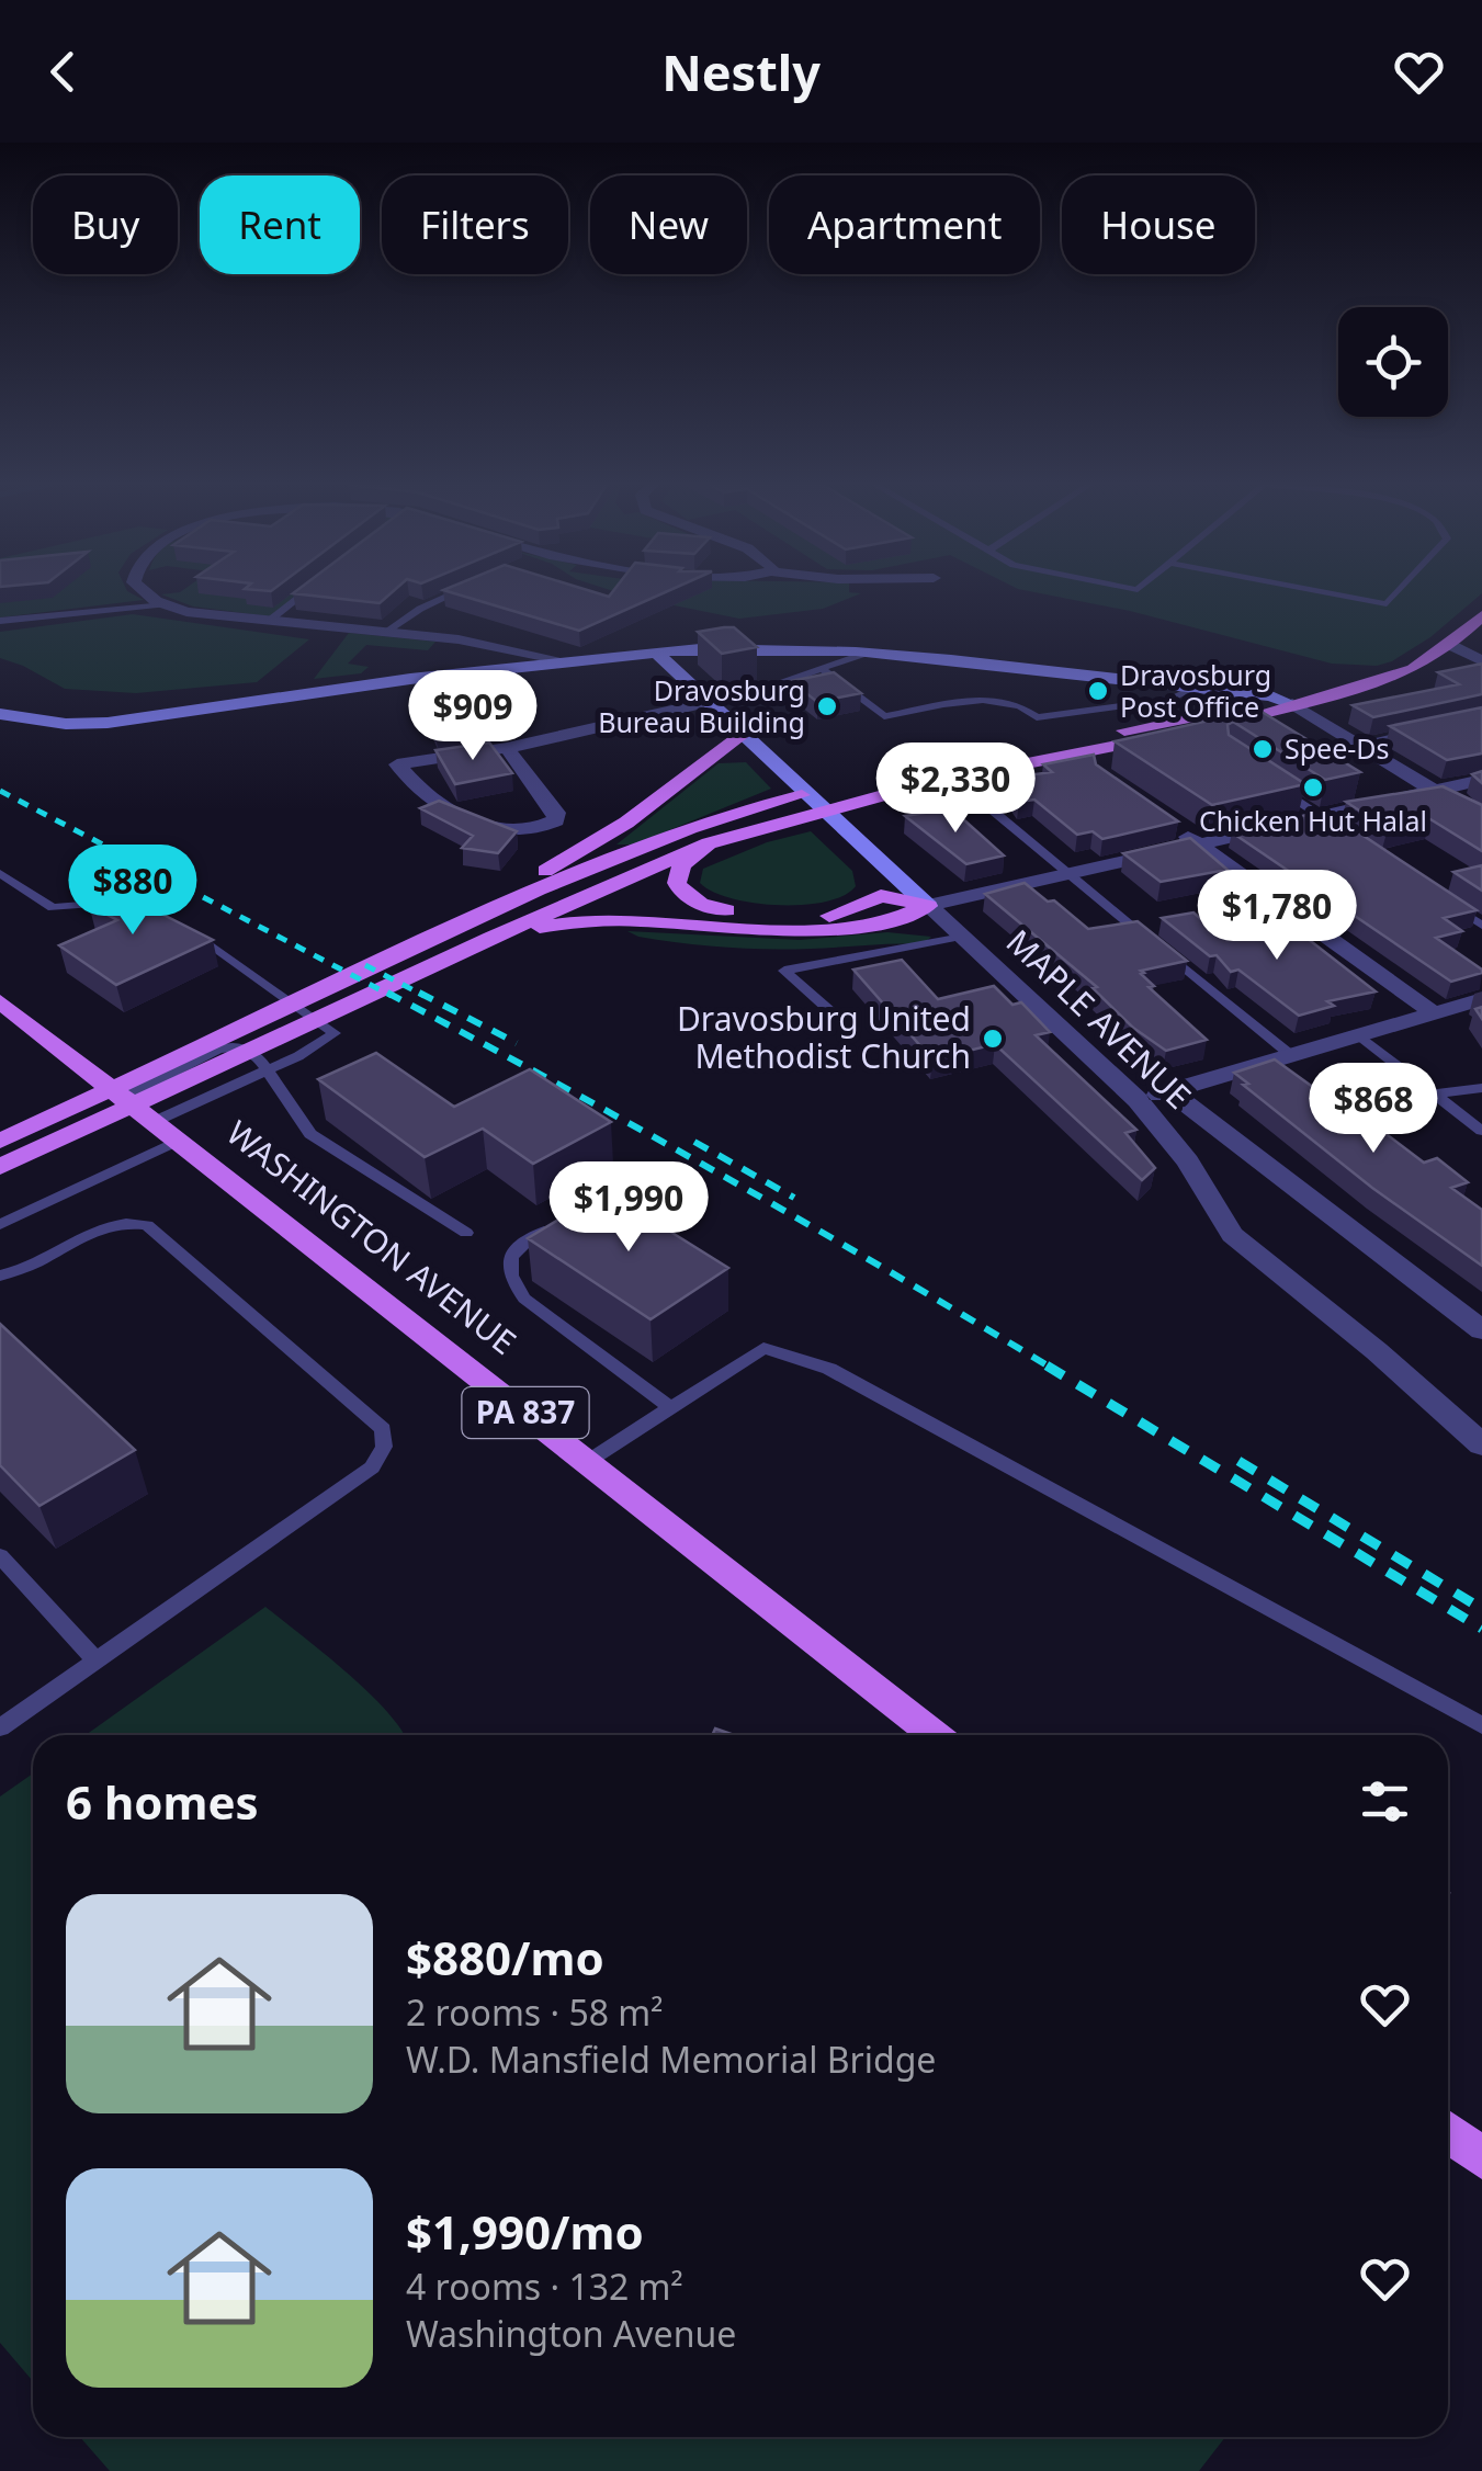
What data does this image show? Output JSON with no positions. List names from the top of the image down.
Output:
{
  "streets": {
    "main road": ["MAPLE AVENUE", "WASHINGTON AVENUE", "PA 837"]
  },
  "crossings": [
    ["WASHINGTON AVENUE", "PA 837"]
  ],
  "places": [
    "Dravosburg Post Office",
    "Dravosburg Bureau Building",
    "Spee-Ds",
    "Chicken Hut Halal",
    "Dravosburg United Methodist Church"
  ],
  "page": {
    "header": "Nestly",
    "chip": [
      "Buy",
      "Rent",
      "Filters",
      "New",
      "Apartment",
      "House"
    ],
    "price": [
      "$909",
      "$2,330",
      "$880",
      "$1,780",
      "$868",
      "$1,990"
    ],
    "heading": "6 homes",
    "list": [
      {
        "name": "$880/mo",
        "note": "2 rooms · 58 m² · W.D. Mansfield Memorial Bridge"
      },
      {
        "name": "$1,990/mo",
        "note": "4 rooms · 132 m² · Washington Avenue"
      }
    ]
  }
}
